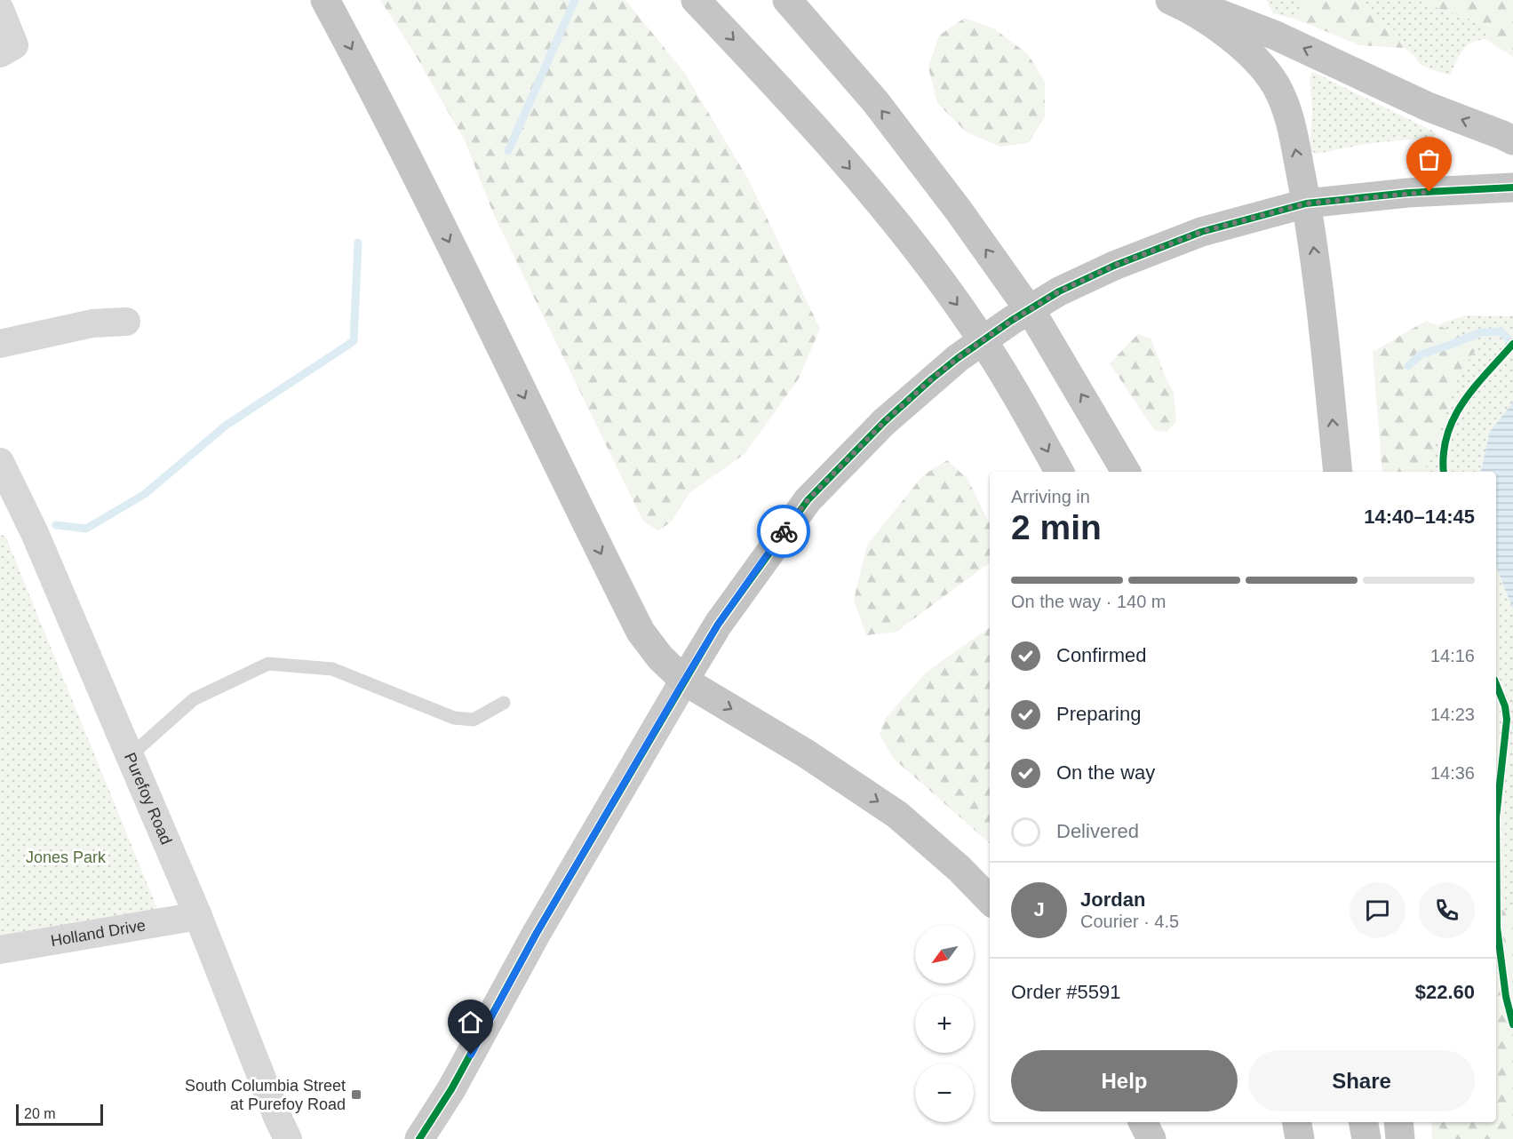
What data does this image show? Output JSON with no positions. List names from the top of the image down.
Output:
{
  "streets": {
    "street": ["Purefoy Road", "Holland Drive"]
  },
  "crossings": [
    ["Purefoy Road", "Holland Drive"]
  ],
  "parks": ["Jones Park"],
  "places": {
    "transit": ["South Columbia Street at Purefoy Road"]
  },
  "scale_bar": "20 m",
  "north": "bottom left",
  "page": {
    "heading": ["2 min", "Arriving in", "14:40–14:45"],
    "panel": [
      "Jordan",
      "Courier · 4.5",
      "Order #5591",
      "$22.60"
    ],
    "bar": "On the way · 140 m",
    "list": [
      ["Confirmed", "14:16"],
      ["Preparing", "14:23"],
      ["On the way", "14:36"],
      "Delivered"
    ],
    "round": "J",
    "map_buttons": ["+", "−"],
    "buttons": ["Help", "Share"],
    "scale": "20 m"
  }
}
